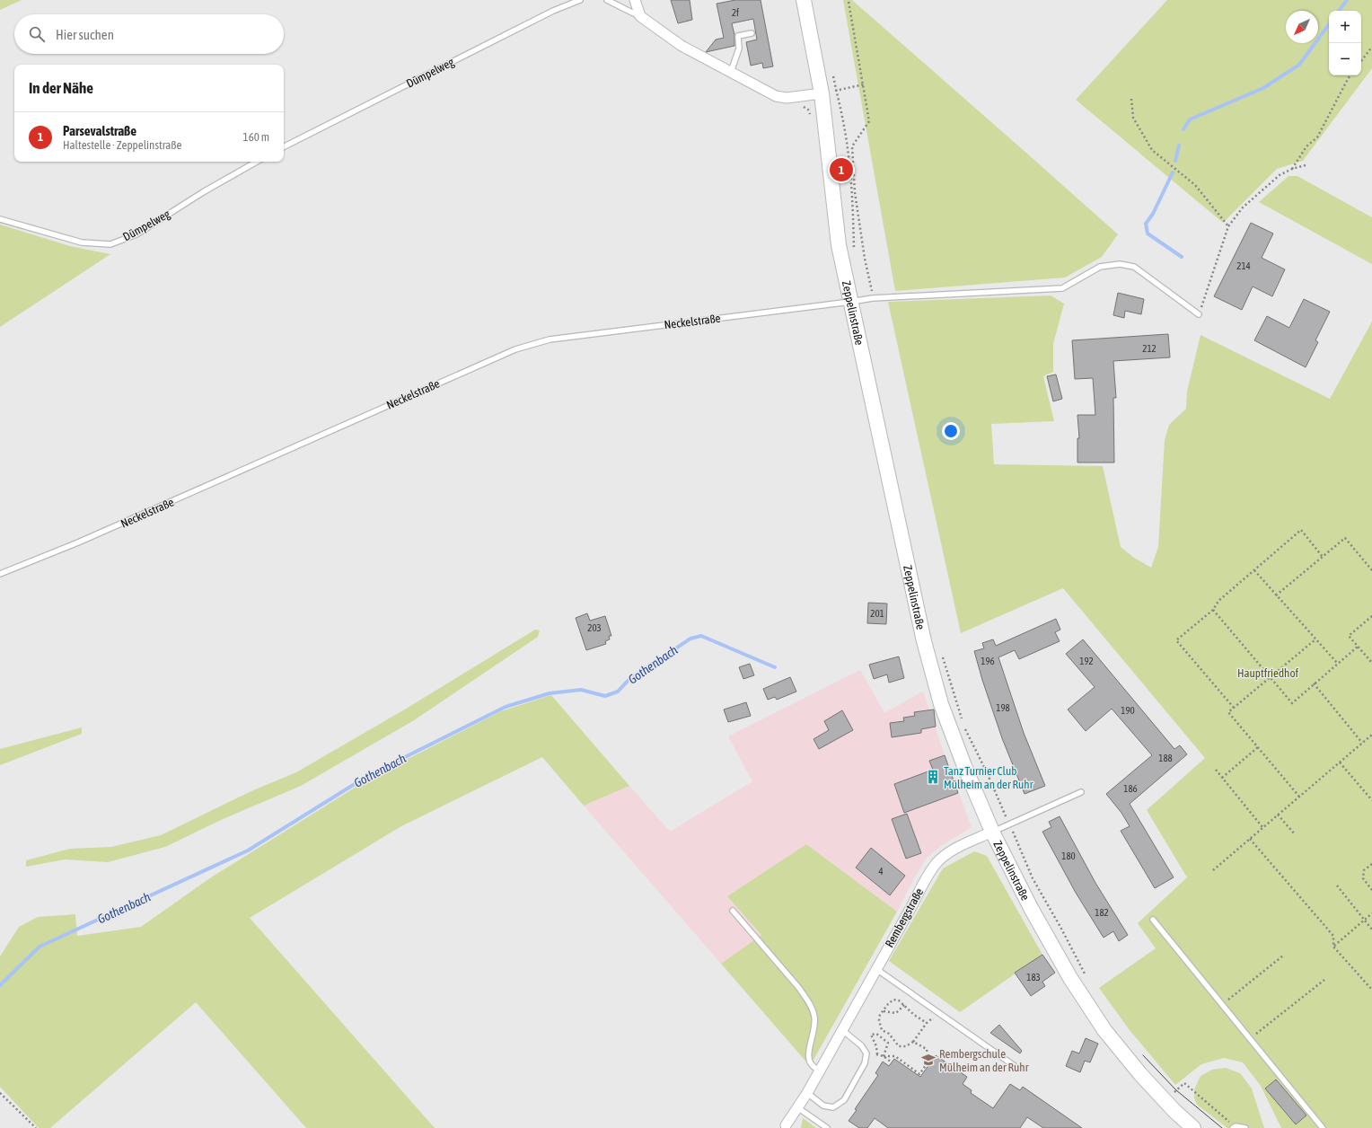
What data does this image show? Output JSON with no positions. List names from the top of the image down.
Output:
{
  "streets": {
    "main road": ["Zeppelinstraße"],
    "street": ["Rembergstraße"],
    "lane": ["Dümpelweg", "Neckelstraße"]
  },
  "crossings": [
    ["Zeppelinstraße", "Neckelstraße"],
    ["Zeppelinstraße", "Rembergstraße"]
  ],
  "water": ["Gothenbach"],
  "parks": ["Hauptfriedhof"],
  "places": {
    "building": ["Tanz Turnier Club Mülheim an der Ruhr"],
    "school or university": ["Rembergschule Mülheim an der Ruhr"]
  },
  "house_numbers": [
    "2f",
    "214",
    "212",
    "201",
    "203",
    "196",
    "192",
    "198",
    "190",
    "188",
    "186",
    "180",
    "4",
    "182",
    "183"
  ],
  "north": "bottom left",
  "page": {
    "map_buttons": ["+", "−"],
    "search": "Hier suchen",
    "heading": "In der Nähe",
    "list": [
      {
        "mark": "1",
        "name": "Parsevalstraße",
        "note": "Haltestelle · Zeppelinstraße",
        "value": "160 m"
      }
    ],
    "pins": "1"
  }
}
